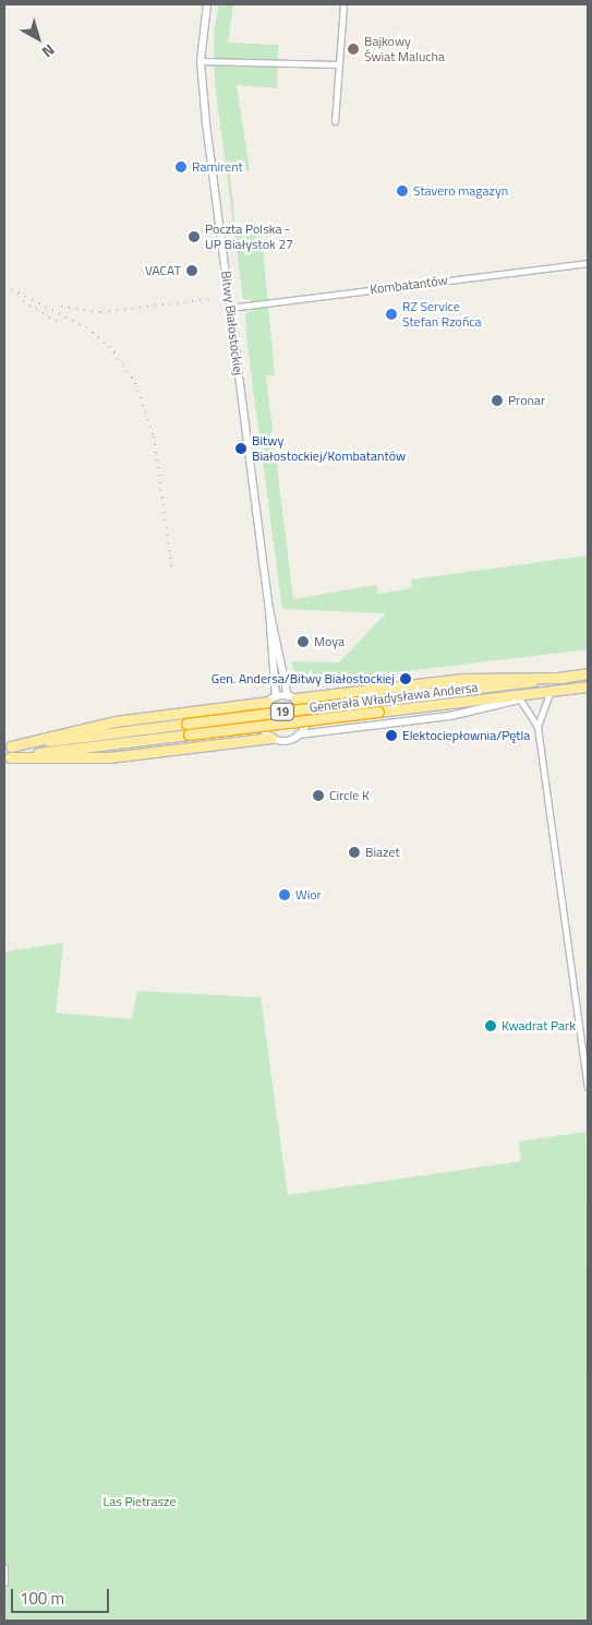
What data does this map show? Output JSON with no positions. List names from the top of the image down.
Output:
{
  "streets": {
    "highway": ["Generała Władysława Andersa", "19"],
    "street": ["Kombatantów", "Bitwy Białostockiej"]
  },
  "crossings": [
    ["Kombatantów", "Bitwy Białostockiej"]
  ],
  "parks": ["Las Pietrasze"],
  "places": [
    "Bajkowy Świat Malucha",
    "Ramirent",
    "Stavero magazyn",
    "Poczta Polska - UP Białystok 27",
    "VACAT",
    "RZ Service Stefan Rzońca",
    "Pronar",
    "Bitwy Białostockiej/Kombatantów",
    "Moya",
    "Gen. Andersa/Bitwy Białostockiej",
    "Elektociepłownia/Pętla",
    "Circle K",
    "Biazet",
    "Wior",
    "Kwadrat Park"
  ],
  "scale_bar": "100 m",
  "north": "bottom right"
}
